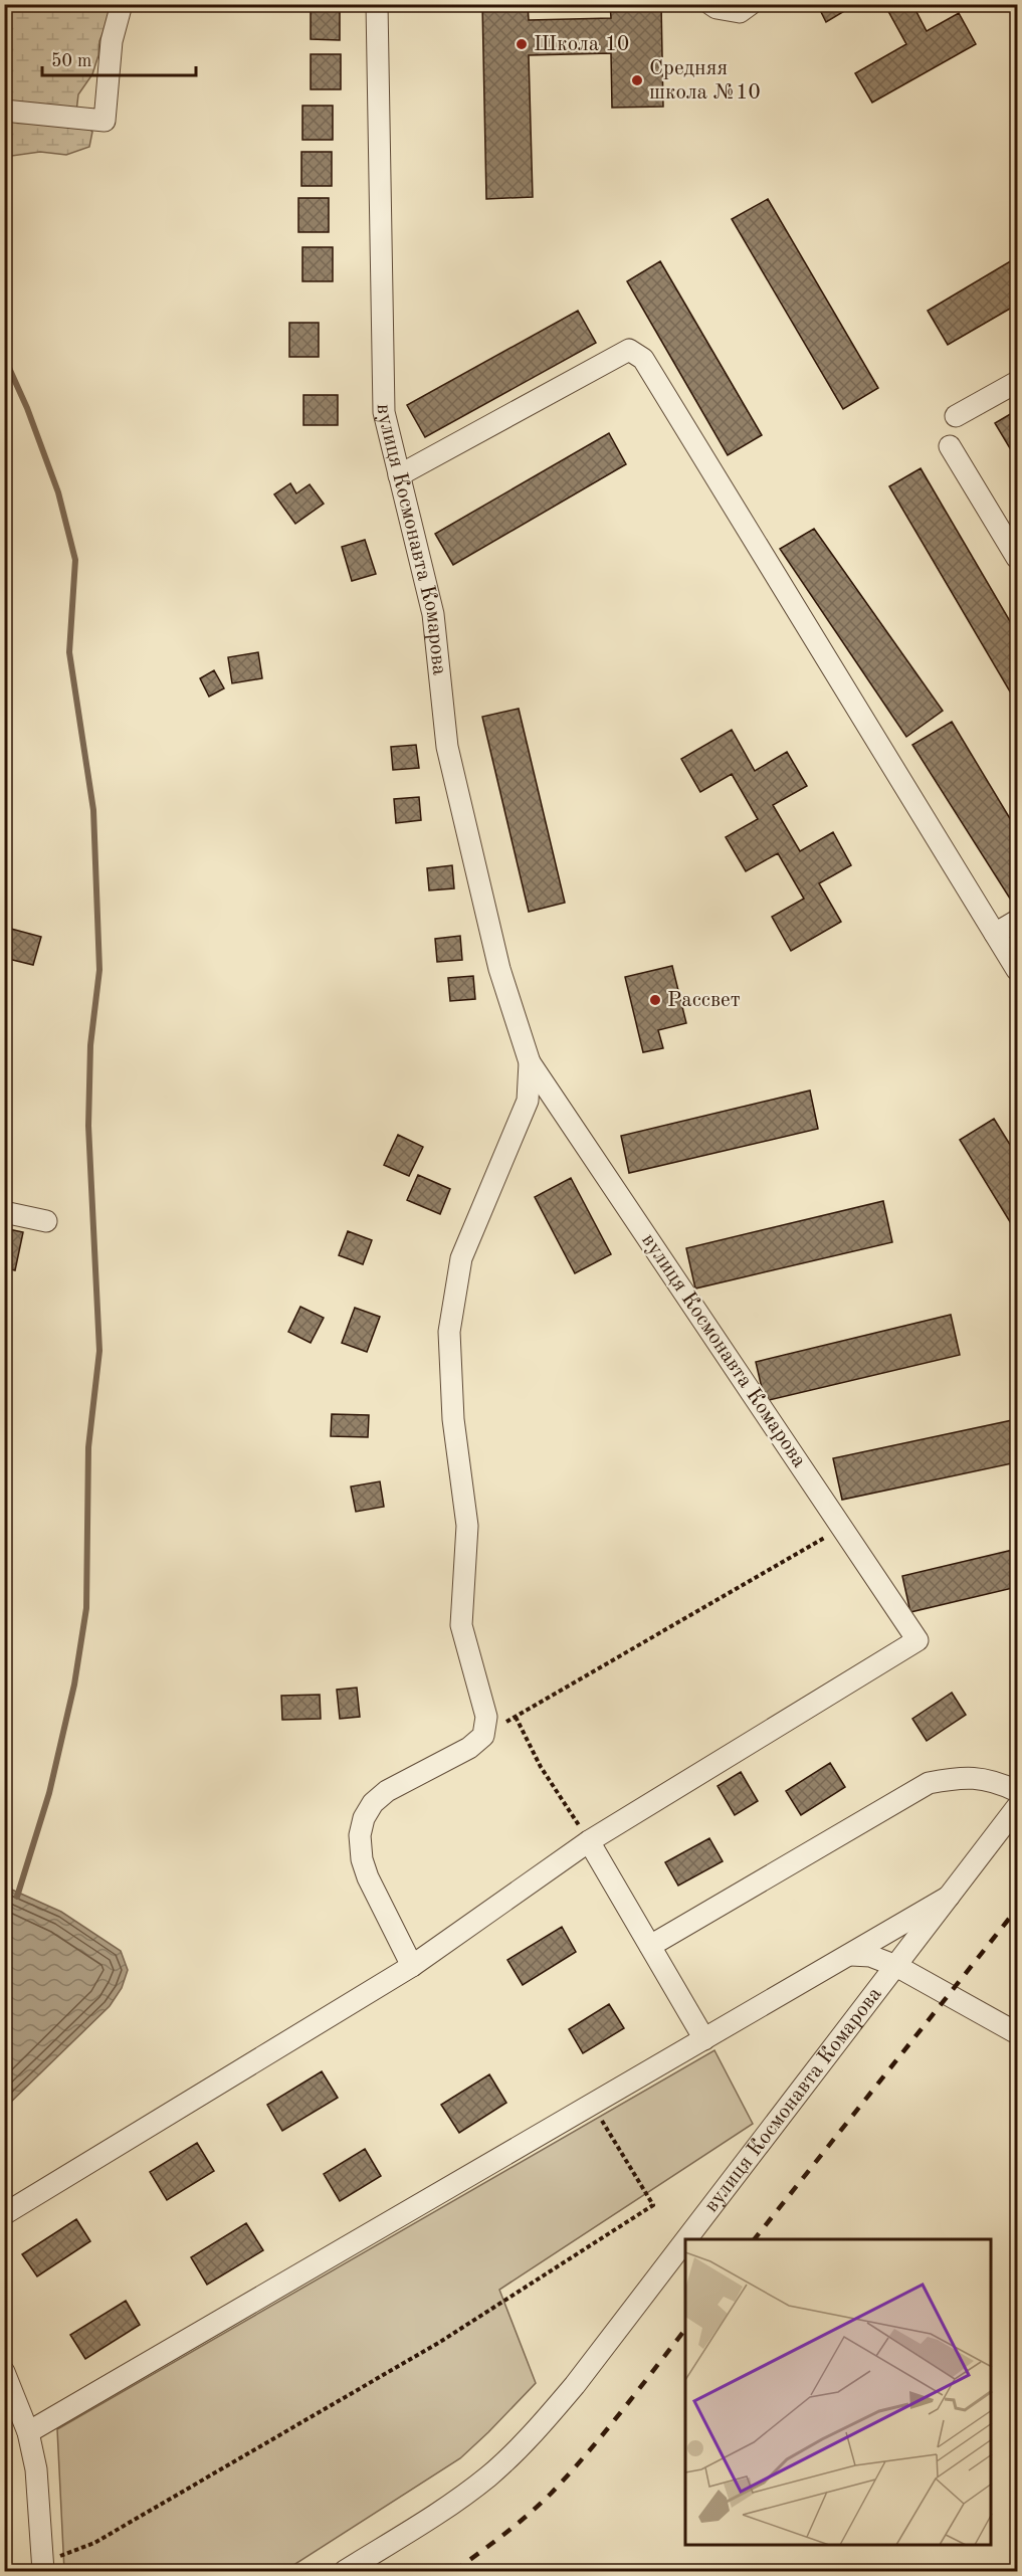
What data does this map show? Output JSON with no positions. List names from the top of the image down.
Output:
{
  "streets": {
    "street": ["вулиця Космонавта Комарова"]
  },
  "places": ["Школа 10", "Средняя школа №10", "Рассвет"],
  "scale_bar": "50 m"
}
